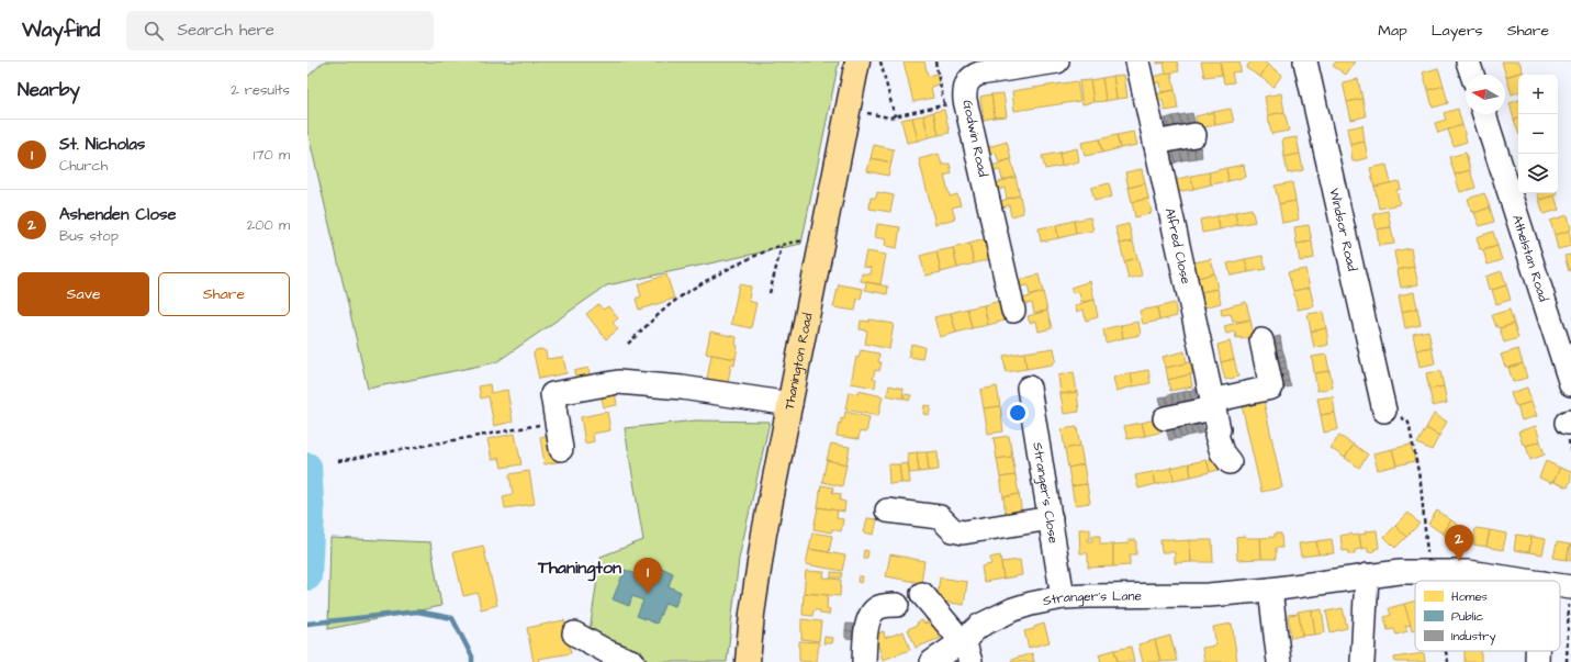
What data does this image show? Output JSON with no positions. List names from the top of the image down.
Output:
{
  "streets": {
    "highway": ["Thanington Road"],
    "street": [
      "Godwin Road",
      "Windsor Road",
      "Alfred Close",
      "Athelstan Road",
      "Stranger's Close",
      "Stranger's Lane"
    ]
  },
  "crossings": [
    ["Stranger's Close", "Stranger's Lane"]
  ],
  "districts": ["Thanington"],
  "legend": ["Homes", "Public", "Industry"],
  "north": "left",
  "page": {
    "header": "Wayfind",
    "search": "Search here",
    "nav": ["Map", "Layers", "Share"],
    "heading": ["Nearby", "2 results"],
    "map_buttons": ["+", "−"],
    "list": [
      {
        "mark": "1",
        "name": "St. Nicholas",
        "note": "Church",
        "value": "170 m"
      },
      {
        "mark": "2",
        "name": "Ashenden Close",
        "note": "Bus stop",
        "value": "200 m"
      }
    ],
    "buttons": ["Save", "Share"],
    "pins": ["2", "1"]
  }
}
